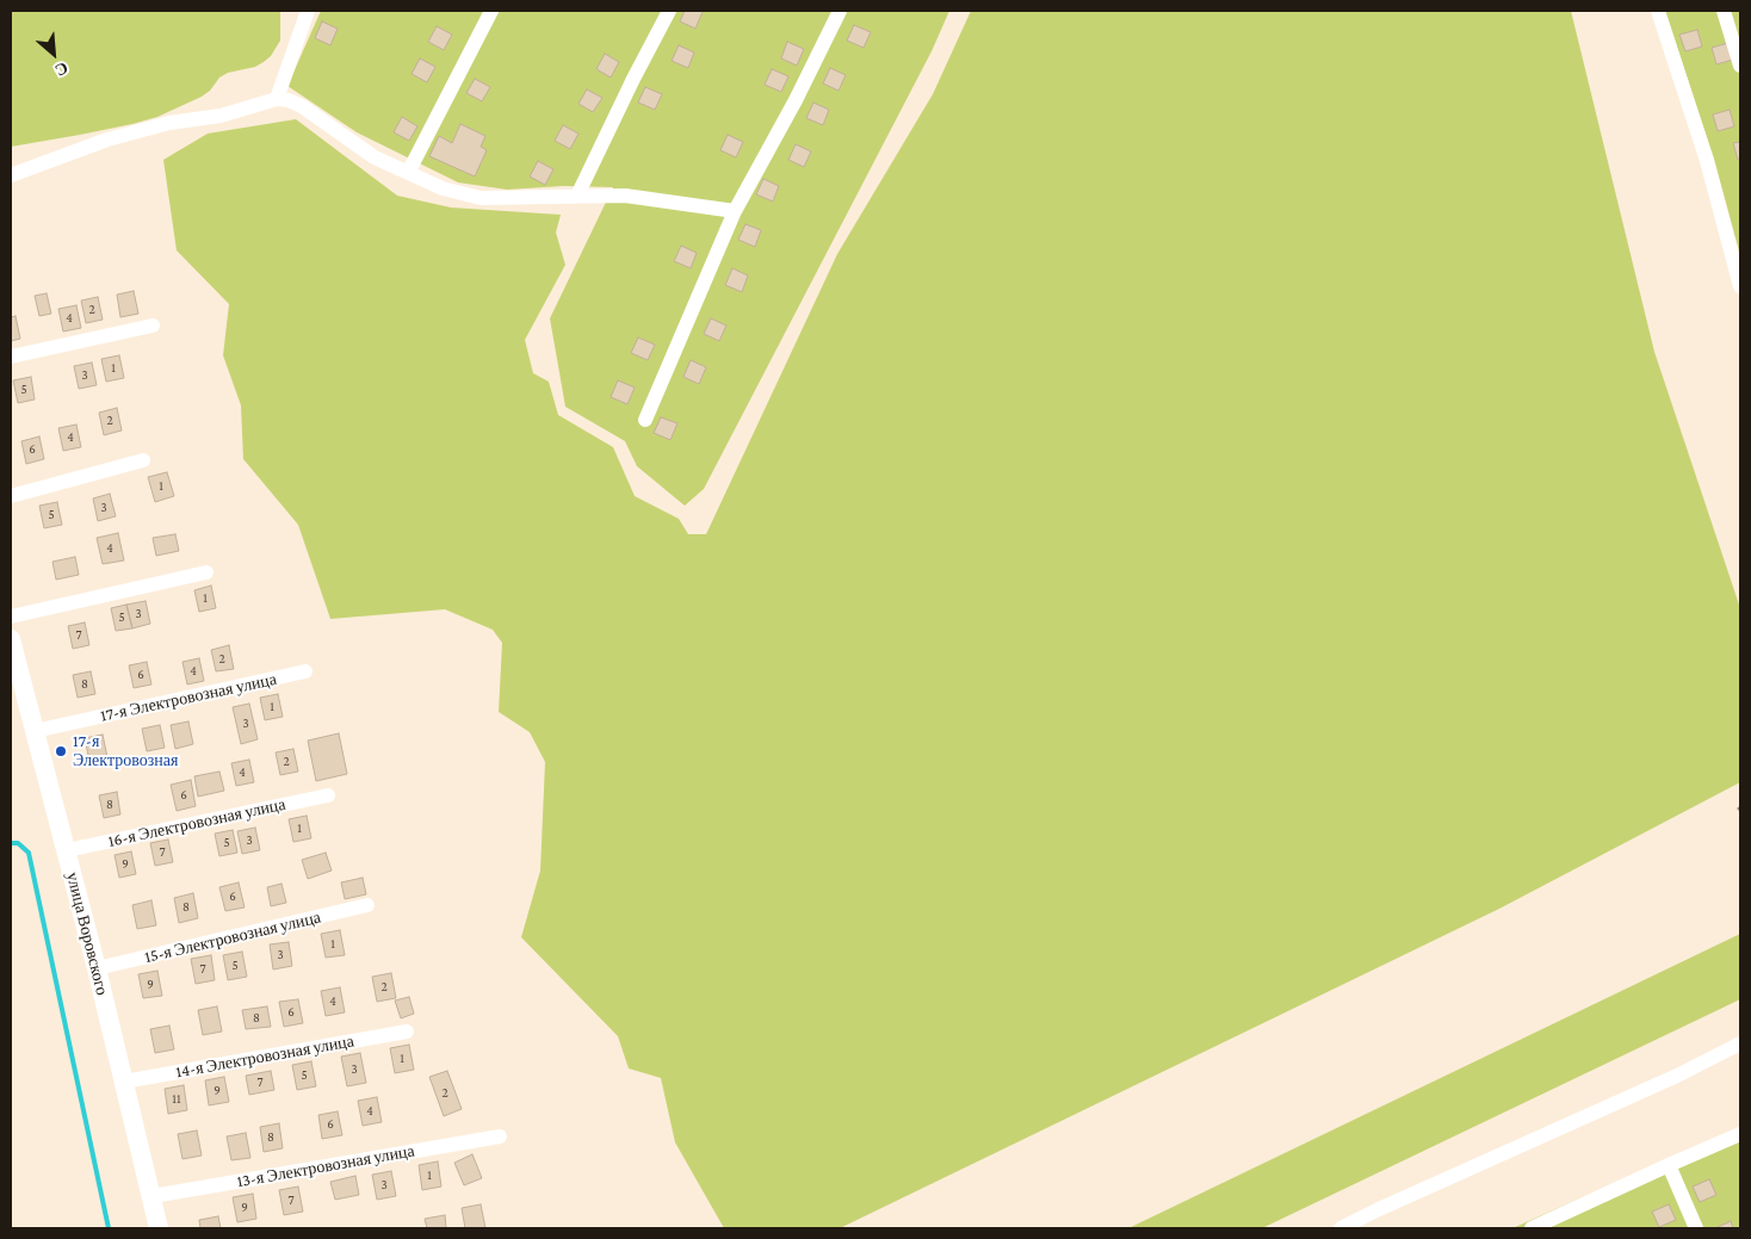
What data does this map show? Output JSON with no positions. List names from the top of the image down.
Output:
{
  "streets": {
    "main road": ["улица Воровского"],
    "street": [
      "17-я Электровозная улица",
      "16-я Электровозная улица",
      "15-я Электровозная улица",
      "14-я Электровозная улица",
      "13-я Электровозная улица"
    ]
  },
  "crossings": [
    ["17-я Электровозная улица", "улица Воровского"],
    ["16-я Электровозная улица", "улица Воровского"],
    ["улица Воровского", "15-я Электровозная улица"],
    ["улица Воровского", "14-я Электровозная улица"],
    ["улица Воровского", "13-я Электровозная улица"]
  ],
  "places": ["17-я Электровозная"],
  "house_numbers": [
    "2",
    "4",
    "1",
    "3",
    "5",
    "2",
    "4",
    "6",
    "1",
    "3",
    "5",
    "4",
    "1",
    "3",
    "5",
    "7",
    "2",
    "4",
    "6",
    "8",
    "1",
    "3",
    "2",
    "4",
    "6",
    "8",
    "1",
    "3",
    "5",
    "7",
    "9",
    "6",
    "8",
    "1",
    "3",
    "5",
    "7",
    "9",
    "2",
    "4",
    "6",
    "8",
    "1",
    "3",
    "5",
    "7",
    "9",
    "2",
    "11",
    "4",
    "6",
    "8",
    "1",
    "3",
    "7",
    "9"
  ],
  "north": "bottom right"
}
